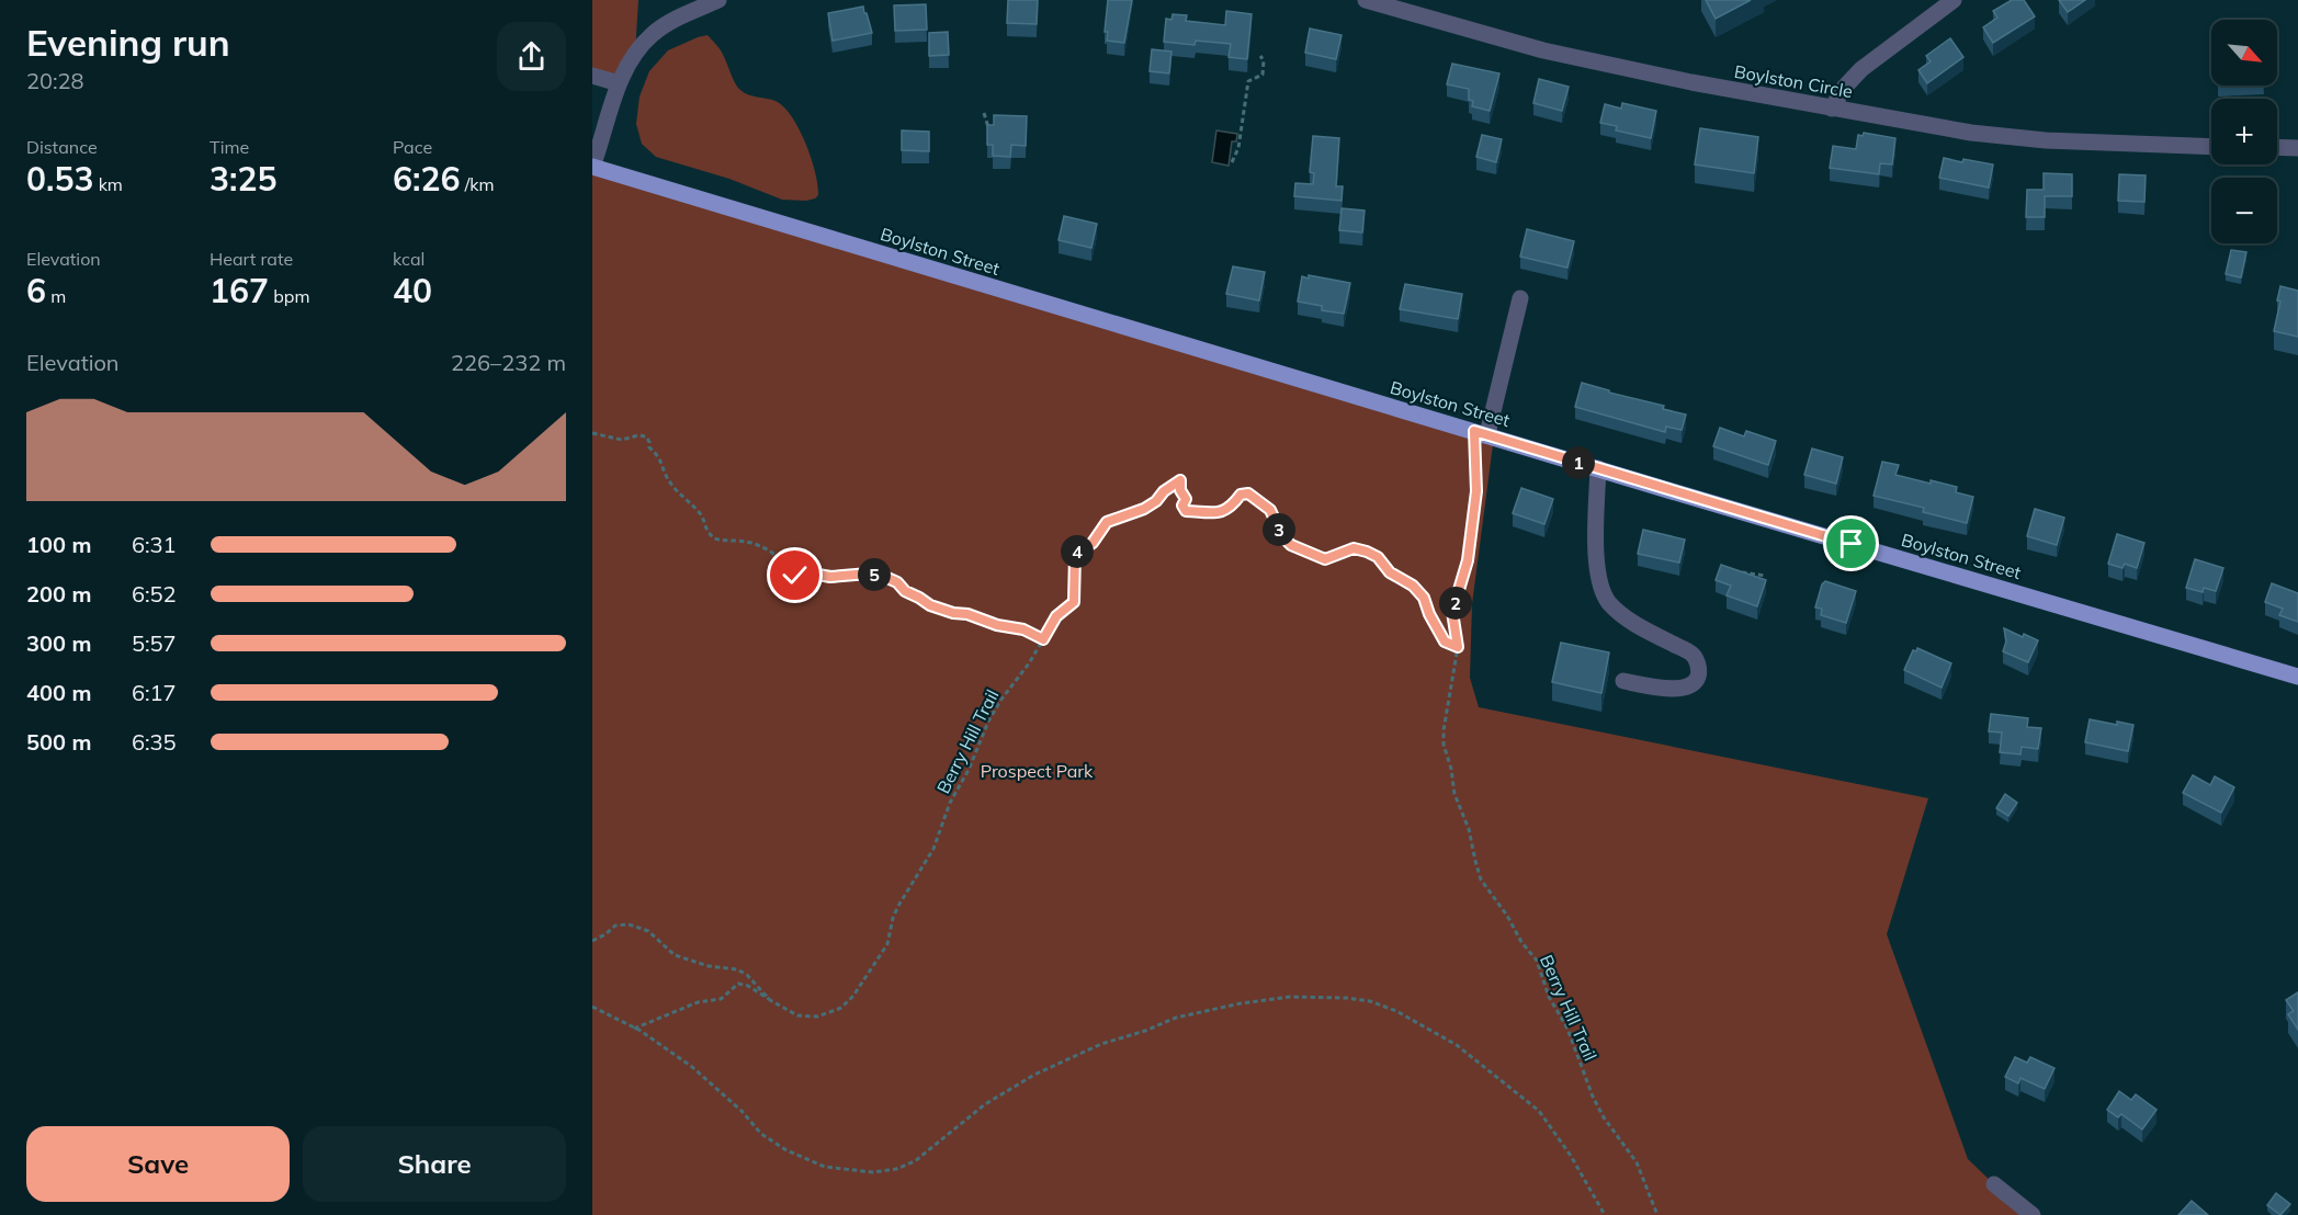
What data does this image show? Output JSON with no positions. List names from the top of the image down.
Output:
{
  "streets": {
    "main road": ["Boylston Street"],
    "street": ["Boylston Circle"],
    "path": ["Berry Hill Trail"]
  },
  "parks": ["Prospect Park"],
  "north": "bottom right",
  "page": {
    "heading": ["Evening run", "20:28"],
    "map_buttons": ["+", "−"],
    "stats": [
      ["Distance", "0.53 km"],
      ["Time", "3:25"],
      ["Pace", "6:26 /km"],
      ["Elevation", "6 m"],
      ["Heart rate", "167 bpm"],
      ["kcal", "40"]
    ],
    "chart": ["Elevation", "226–232 m"],
    "pins": [
      "1",
      "3",
      "4",
      "5",
      "2"
    ],
    "list": [
      {
        "name": "100 m",
        "note": "6:31"
      },
      {
        "name": "200 m",
        "note": "6:52"
      },
      {
        "name": "300 m",
        "note": "5:57"
      },
      {
        "name": "400 m",
        "note": "6:17"
      },
      {
        "name": "500 m",
        "note": "6:35"
      }
    ],
    "buttons": ["Save", "Share"]
  }
}
